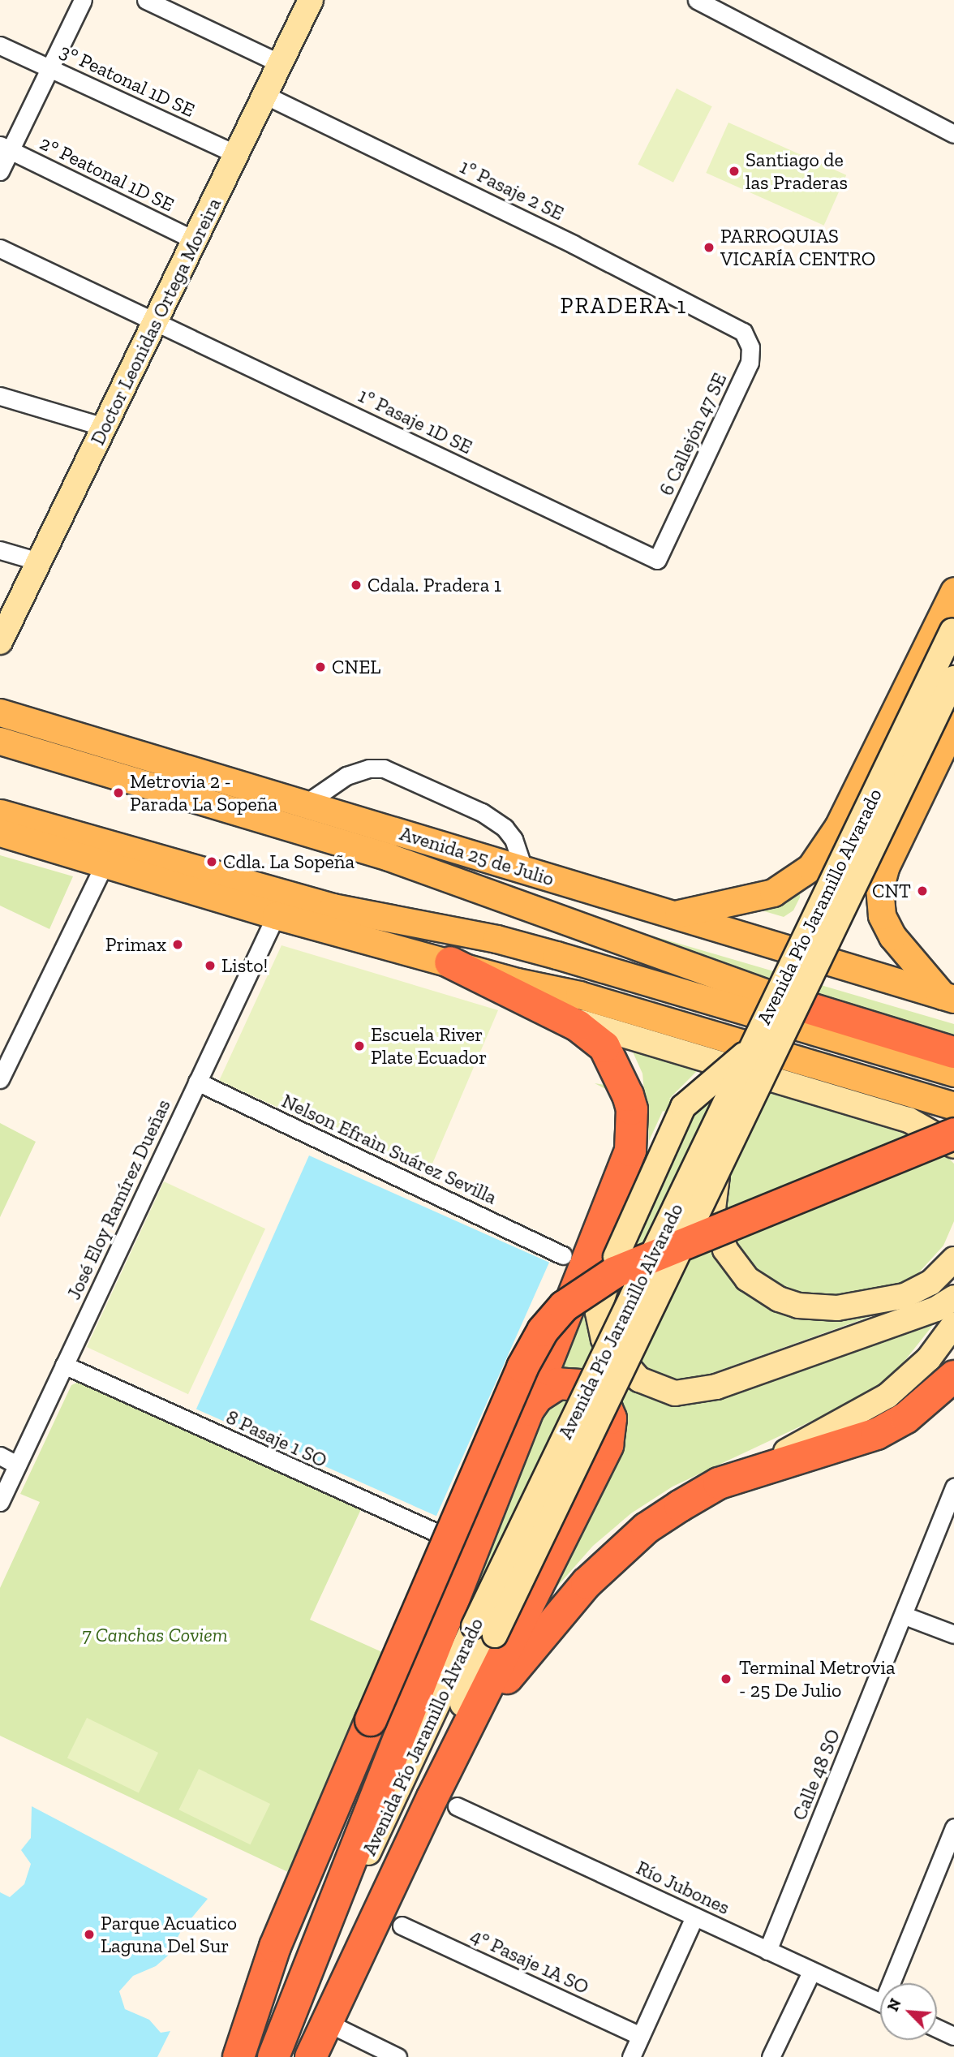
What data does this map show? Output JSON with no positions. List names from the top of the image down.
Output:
{
  "streets": {
    "main road": ["Doctor Leonidas Ortega Moreira", "Avenida 25 de Julio", "Avenida Pío Jaramillo Alvarado"],
    "street": [
      "3° Peatonal 1D SE",
      "2° Peatonal 1D SE",
      "1º Pasaje 2 SE",
      "1º Pasaje 1D SE",
      "6 Callejón 47 SE",
      "Nelson Efraìn Suárez Sevilla",
      "José Eloy Ramírez Dueñas",
      "8 Pasaje 1 SO",
      "Calle 48 SO",
      "Río Jubones",
      "4° Pasaje 1A SO"
    ]
  },
  "crossings": [
    ["3° Peatonal 1D SE", "Doctor Leonidas Ortega Moreira"],
    ["2° Peatonal 1D SE", "Doctor Leonidas Ortega Moreira"],
    ["1º Pasaje 2 SE", "Doctor Leonidas Ortega Moreira"],
    ["1º Pasaje 2 SE", "6 Callejón 47 SE"],
    ["Doctor Leonidas Ortega Moreira", "1º Pasaje 1D SE"],
    ["1º Pasaje 1D SE", "6 Callejón 47 SE"],
    ["Nelson Efraìn Suárez Sevilla", "José Eloy Ramírez Dueñas"],
    ["José Eloy Ramírez Dueñas", "8 Pasaje 1 SO"],
    ["Calle 48 SO", "Río Jubones"]
  ],
  "districts": ["PRADERA 1"],
  "parks": ["7 Canchas Coviem"],
  "places": [
    "Santiago de las Praderas",
    "PARROQUIAS VICARÍA CENTRO",
    "Cdala. Pradera 1",
    "CNEL",
    "Metrovia 2 - Parada La Sopeña",
    "Cdla. La Sopeña",
    "CNT",
    "Primax",
    "Listo!",
    "Escuela River Plate Ecuador",
    "Terminal Metrovia - 25 De Julio",
    "Parque Acuatico Laguna Del Sur"
  ],
  "north": "top left"
}
